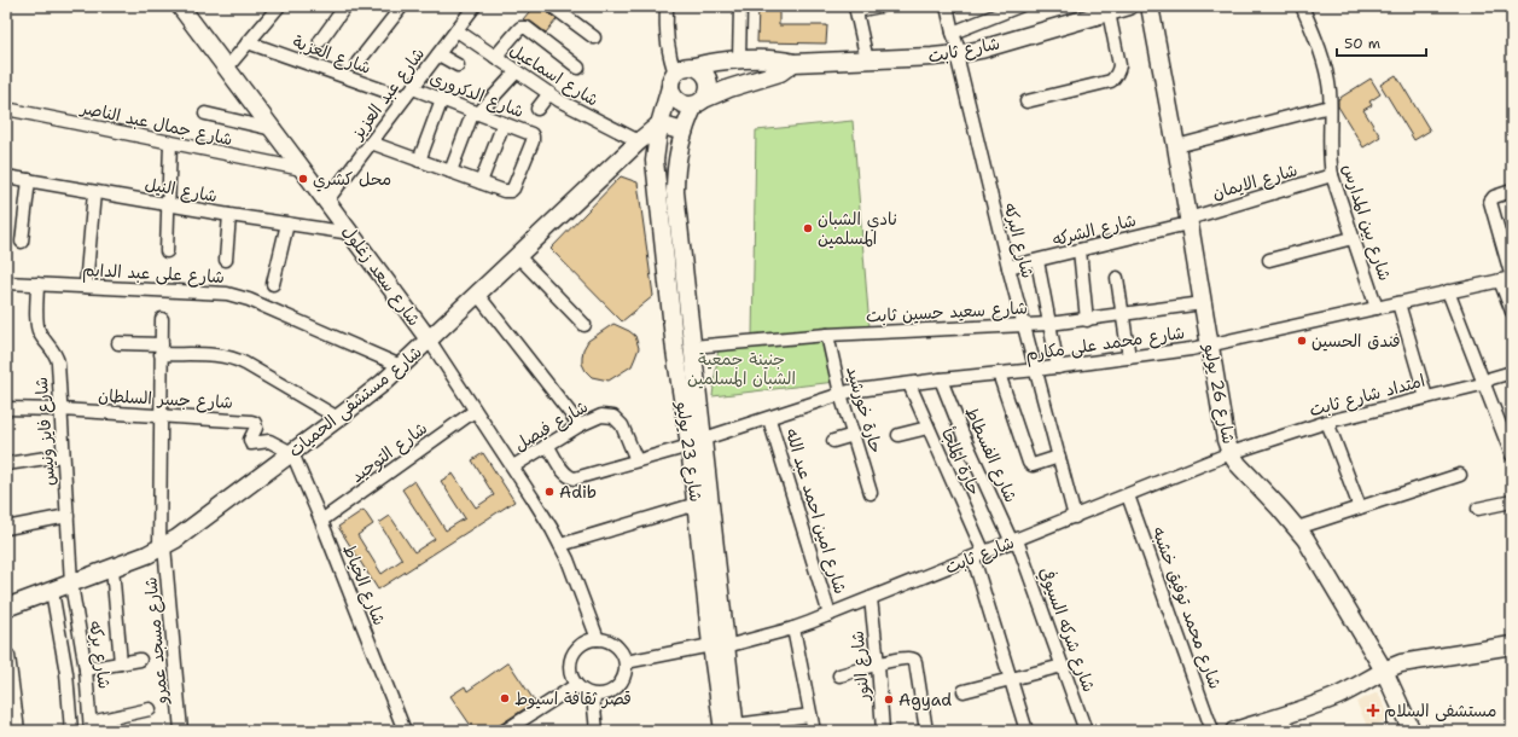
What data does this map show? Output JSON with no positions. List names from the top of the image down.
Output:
{
  "streets": {
    "main road": [
      "شارع ثابت",
      "شارع سعد زغلول",
      "شارع 26 يوليو",
      "شارع مستشفى الحميات",
      "شارع 23 يوليو"
    ],
    "street": [
      "شارع العزبة",
      "شارع اسماعيل",
      "شارع عبد العزيز",
      "شارع الدكرورى",
      "شارع جمال عبد الناصر",
      "شارع الايمان",
      "شارع النيل",
      "شارع بين المدارس",
      "شارع الشركه",
      "شارع البركه",
      "شارع على عبد الدايم",
      "شارع سعيد حسين ثابت",
      "شارع محمد على مكارم",
      "امتداد شارع ثابت",
      "شارع جسر السلطان",
      "حارة خورشيد",
      "شارع فيصل",
      "شارع فايز ونيس",
      "شارع التوحيد",
      "شارع الفسطاط",
      "حارة الملجأ",
      "شارع امين احمد عبد الله",
      "شارع الخياط",
      "شارع محمد توفيق خشبه",
      "شارع شركه السيوفي",
      "شارع مسجد عمرو",
      "شارع بركه",
      "شارع النور"
    ]
  },
  "crossings": [
    ["شارع ثابت", "شارع البركه"],
    ["شارع ثابت", "شارع سعد زغلول"],
    ["شارع ثابت", "شارع 26 يوليو"],
    ["شارع ثابت", "امتداد شارع ثابت"],
    ["شارع ثابت", "شارع 23 يوليو"],
    ["شارع ثابت", "شارع الفسطاط"],
    ["شارع ثابت", "حارة الملجأ"],
    ["شارع ثابت", "شارع امين احمد عبد الله"],
    ["شارع ثابت", "شارع محمد توفيق خشبه"],
    ["شارع ثابت", "شارع شركه السيوفي"],
    ["شارع ثابت", "شارع النور"],
    ["شارع العزبة", "شارع عبد العزيز"],
    ["شارع اسماعيل", "شارع عبد العزيز"],
    ["شارع اسماعيل", "شارع مستشفى الحميات"],
    ["شارع عبد العزيز", "شارع الدكرورى"],
    ["شارع عبد العزيز", "شارع سعد زغلول"],
    ["شارع جمال عبد الناصر", "شارع سعد زغلول"],
    ["شارع الايمان", "شارع بين المدارس"],
    ["شارع الايمان", "شارع الشركه"],
    ["شارع الايمان", "شارع 26 يوليو"],
    ["شارع النيل", "شارع سعد زغلول"],
    ["شارع بين المدارس", "شارع محمد على مكارم"],
    ["شارع الشركه", "شارع البركه"],
    ["شارع الشركه", "شارع 26 يوليو"],
    ["شارع البركه", "شارع سعيد حسين ثابت"],
    ["شارع البركه", "شارع محمد على مكارم"],
    ["شارع على عبد الدايم", "شارع مستشفى الحميات"],
    ["شارع على عبد الدايم", "شارع فايز ونيس"],
    ["شارع سعد زغلول", "شارع مستشفى الحميات"],
    ["شارع سعد زغلول", "شارع فيصل"],
    ["شارع سعد زغلول", "شارع التوحيد"],
    ["شارع سعيد حسين ثابت", "شارع 26 يوليو"],
    ["شارع سعيد حسين ثابت", "حارة خورشيد"],
    ["شارع سعيد حسين ثابت", "شارع 23 يوليو"],
    ["شارع محمد على مكارم", "شارع 26 يوليو"],
    ["شارع محمد على مكارم", "حارة خورشيد"],
    ["شارع محمد على مكارم", "شارع فيصل"],
    ["شارع محمد على مكارم", "شارع 23 يوليو"],
    ["شارع محمد على مكارم", "شارع الفسطاط"],
    ["شارع محمد على مكارم", "حارة الملجأ"],
    ["شارع محمد على مكارم", "شارع امين احمد عبد الله"],
    ["شارع 26 يوليو", "امتداد شارع ثابت"],
    ["شارع جسر السلطان", "شارع مستشفى الحميات"],
    ["شارع جسر السلطان", "شارع فايز ونيس"],
    ["شارع جسر السلطان", "شارع الخياط"],
    ["شارع جسر السلطان", "شارع مسجد عمرو"],
    ["شارع مستشفى الحميات", "شارع فايز ونيس"],
    ["شارع مستشفى الحميات", "شارع 23 يوليو"],
    ["شارع مستشفى الحميات", "شارع الخياط"],
    ["شارع مستشفى الحميات", "شارع مسجد عمرو"],
    ["شارع مستشفى الحميات", "شارع بركه"],
    ["شارع فايز ونيس", "شارع بركه"],
    ["شارع التوحيد", "شارع الخياط"],
    ["شارع الفسطاط", "شارع شركه السيوفي"]
  ],
  "parks": ["جنينة جمعية الشبان المسلمين"],
  "places": {
    "other": [
      "محل كشري",
      "نادي الشبان المسلمين",
      "فندق الحسين",
      "Adib",
      "قصر ثقافة اسيوط",
      "Agyad"
    ],
    "health": ["مستشفى السلام"]
  },
  "scale_bar": "50 m"
}
